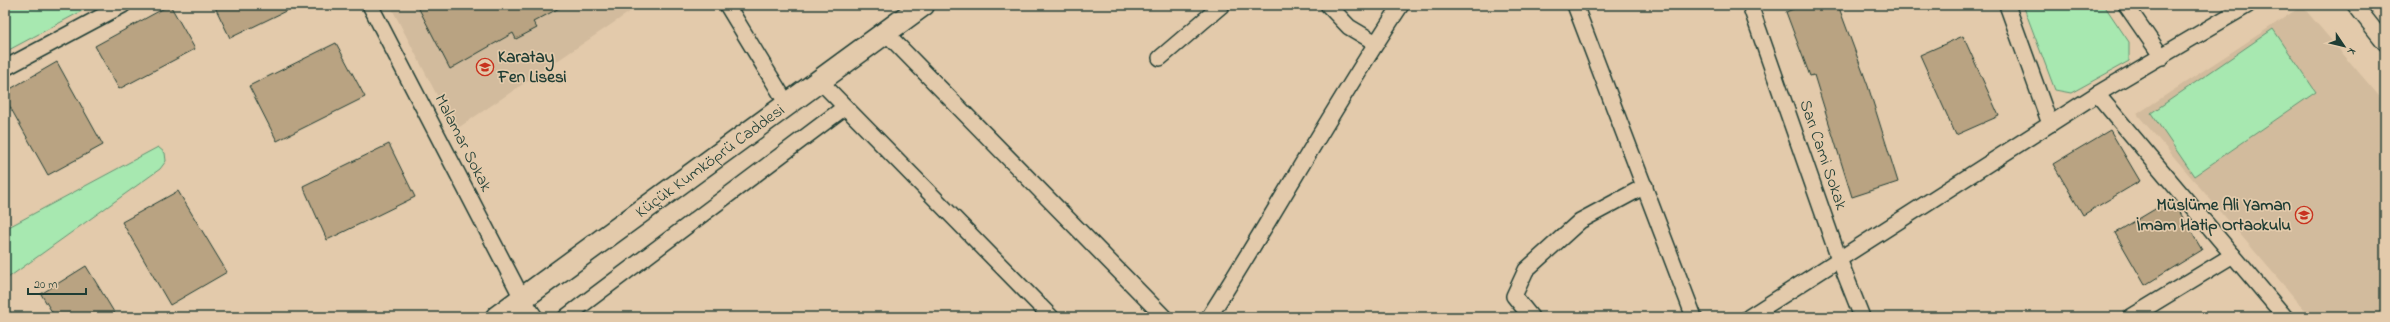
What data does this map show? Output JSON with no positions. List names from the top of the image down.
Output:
{
  "streets": {
    "street": ["Malamar Sokak", "Sarı Cami Sokak", "Küçük Kumköprü Caddesi"]
  },
  "crossings": [
    ["Malamar Sokak", "Küçük Kumköprü Caddesi"]
  ],
  "places": {
    "school or university": ["Karatay Fen Lisesi", "Müslüme Ali Yaman İmam Hatip Ortaokulu"]
  },
  "scale_bar": "20 m",
  "north": "bottom right"
}
